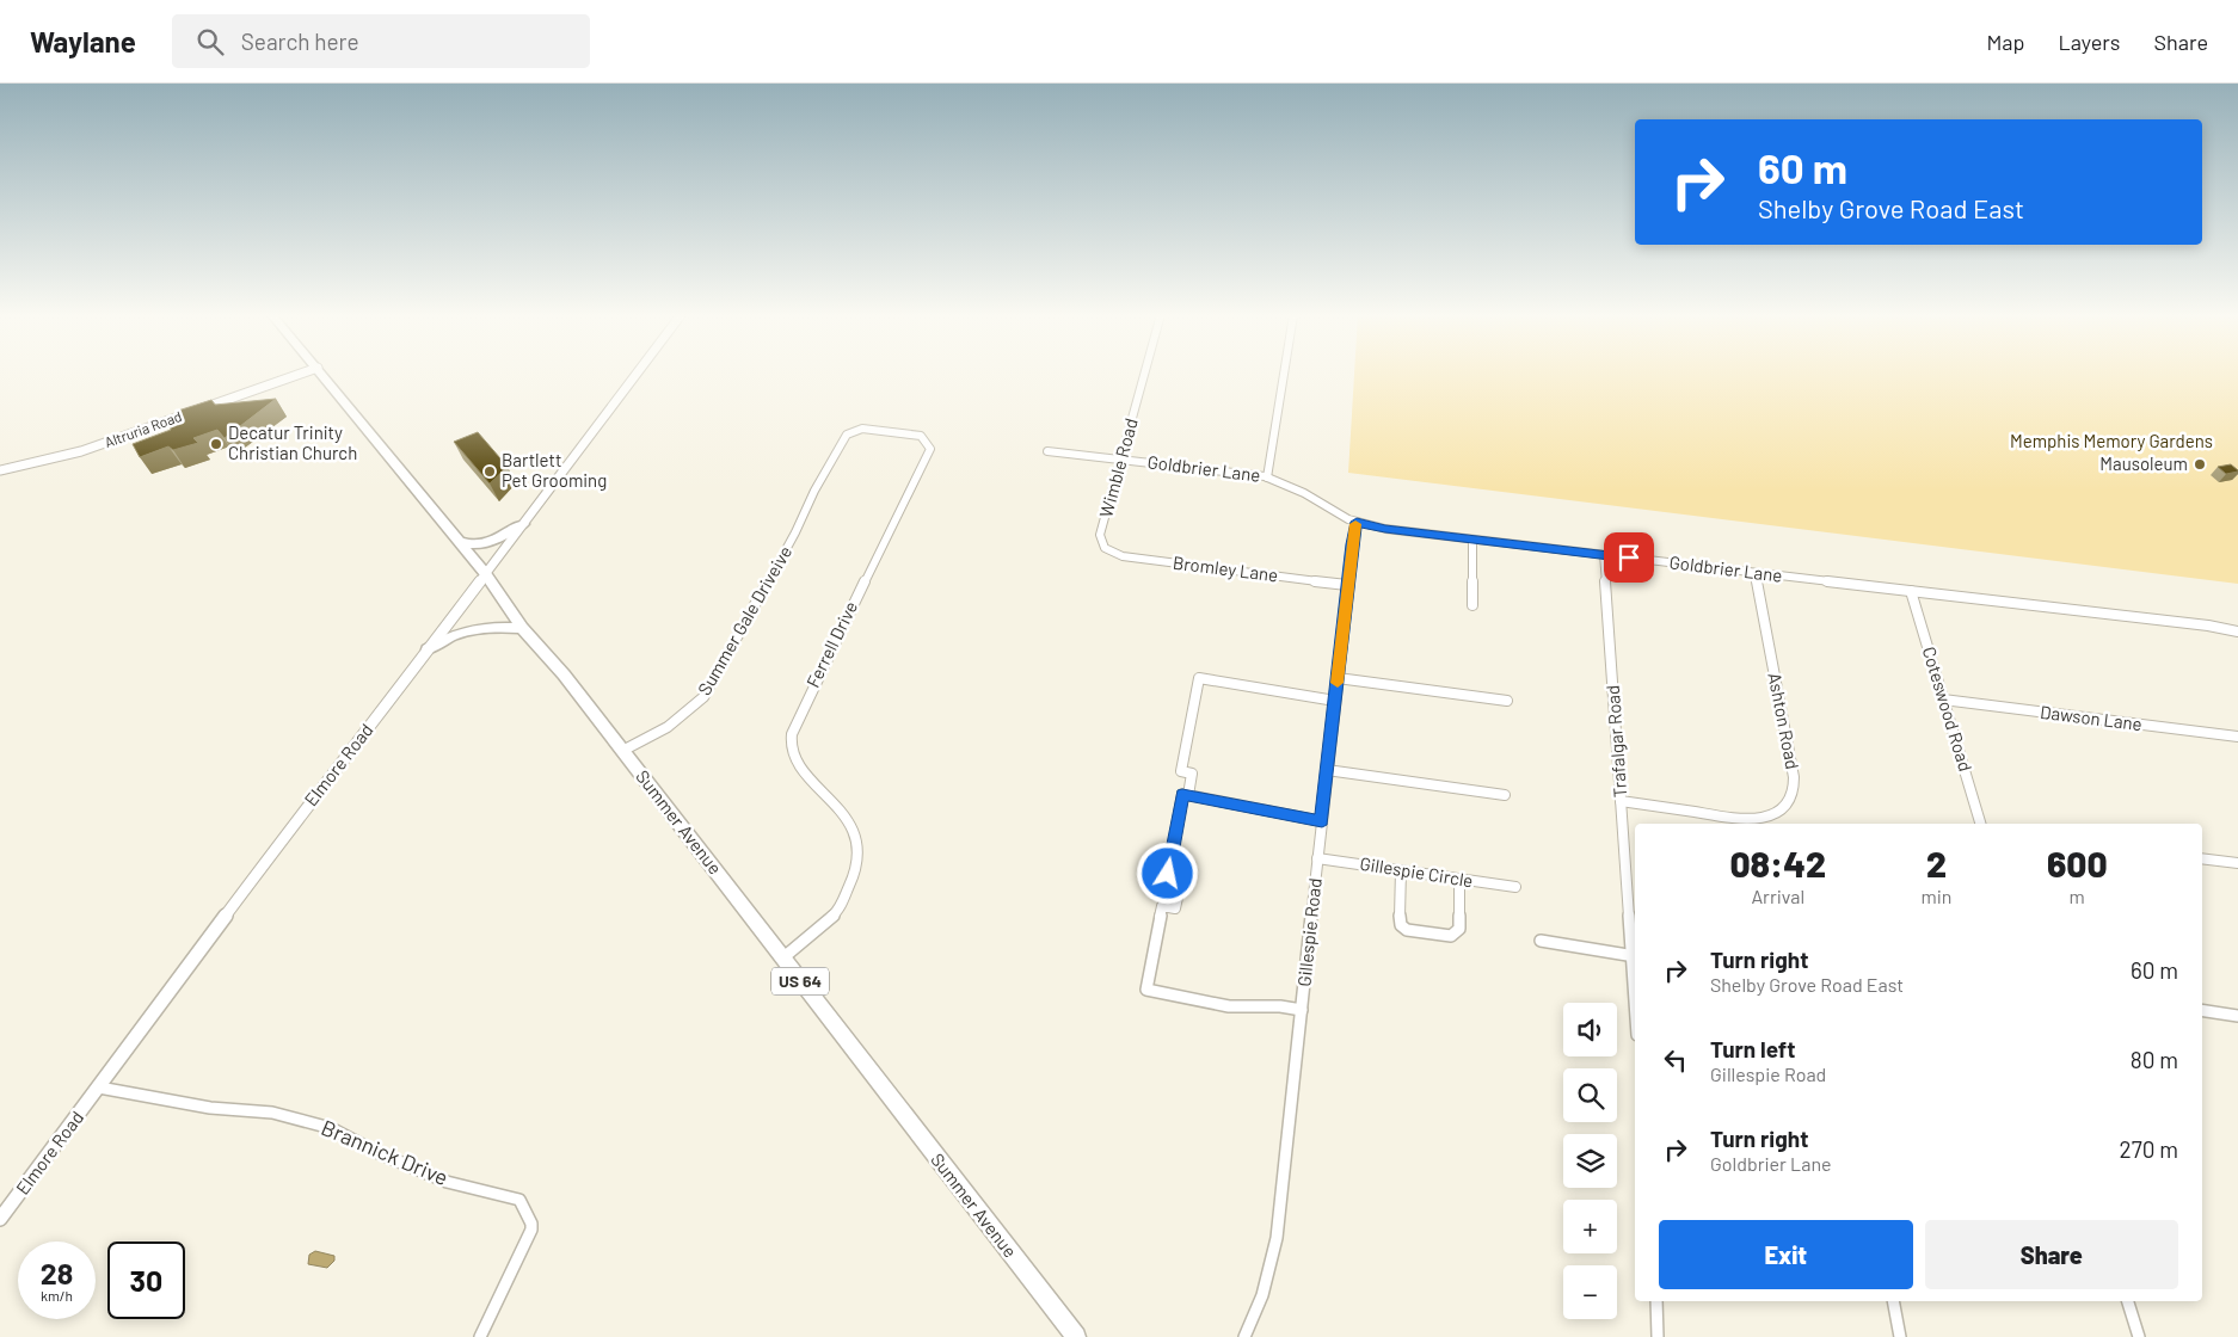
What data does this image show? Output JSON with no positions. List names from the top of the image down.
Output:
{
  "streets": {
    "main road": ["Summer Avenue", "US 64"],
    "street": [
      "Altruria Road",
      "Wimble Road",
      "Goldbrier Lane",
      "Bromley Lane",
      "Summer Gale Driveive",
      "Ferrell Drive",
      "Coteswood Road",
      "Dawson Lane",
      "Ashton Road",
      "Trafalgar Road",
      "Elmore Road",
      "Gillespie Circle",
      "Gillespie Road",
      "Brannick Drive"
    ]
  },
  "crossings": [
    ["Wimble Road", "Goldbrier Lane"],
    ["Wimble Road", "Bromley Lane"],
    ["Goldbrier Lane", "Coteswood Road"],
    ["Goldbrier Lane", "Ashton Road"],
    ["Goldbrier Lane", "Trafalgar Road"],
    ["Goldbrier Lane", "Gillespie Road"],
    ["Bromley Lane", "Gillespie Road"],
    ["Summer Gale Driveive", "Ferrell Drive"],
    ["Summer Gale Driveive", "Summer Avenue"],
    ["Ferrell Drive", "Summer Avenue"],
    ["Coteswood Road", "Dawson Lane"],
    ["Ashton Road", "Trafalgar Road"],
    ["Elmore Road", "Summer Avenue"],
    ["Elmore Road", "Brannick Drive"],
    ["Gillespie Circle", "Gillespie Road"]
  ],
  "parks": ["Memphis Memory Gardens"],
  "places": ["Decatur Trinity Christian Church", "Mausoleum", "Bartlett Pet Grooming"],
  "page": {
    "header": "Waylane",
    "search": "Search here",
    "nav": ["Map", "Layers", "Share"],
    "turn": ["60 m", "Shelby Grove Road East"],
    "eta": [
      "08:42",
      "Arrival",
      "2",
      "min",
      "600",
      "m"
    ],
    "list": [
      {
        "name": "Turn right",
        "note": "Shelby Grove Road East",
        "value": "60 m"
      },
      {
        "name": "Turn left",
        "note": "Gillespie Road",
        "value": "80 m"
      },
      {
        "name": "Turn right",
        "note": "Goldbrier Lane",
        "value": "270 m"
      }
    ],
    "map_buttons": ["+", "−"],
    "buttons": ["Exit", "Share"],
    "speed": "28 km/h",
    "limit": "30"
  }
}
